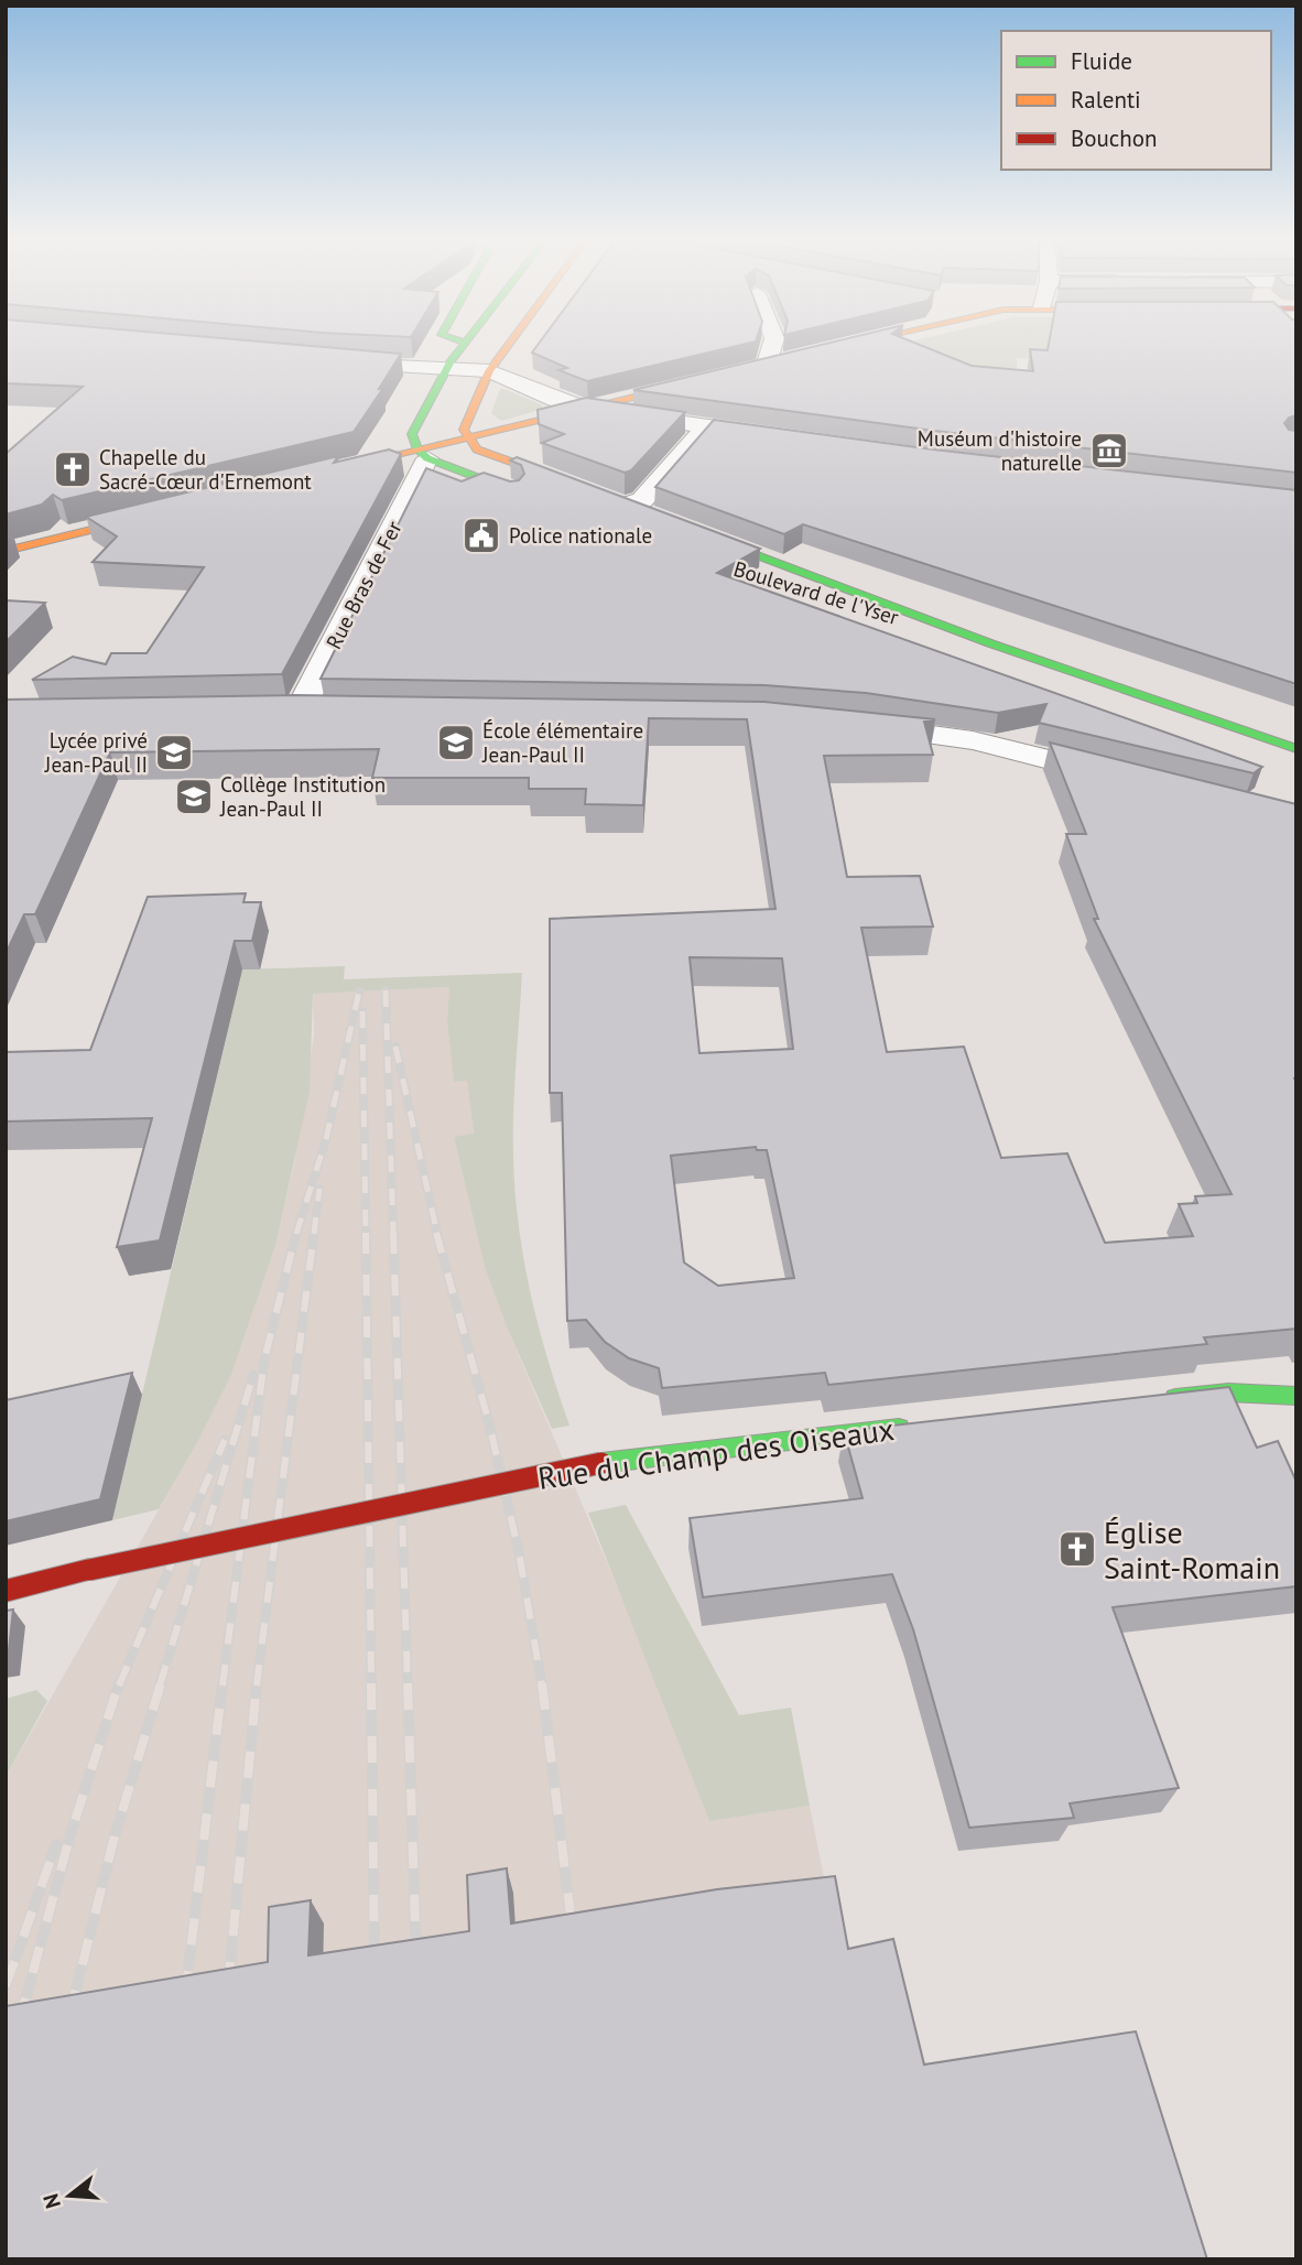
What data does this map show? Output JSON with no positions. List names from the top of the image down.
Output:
{
  "streets": {
    "main road": ["Boulevard de l'Yser", "Rue du Champ des Oiseaux"],
    "street": ["Rue Bras de Fer"]
  },
  "places": {
    "museum": ["Muséum d'histoire naturelle"],
    "church": ["Chapelle du Sacré-Cœur d'Ernemont", "Église Saint-Romain"],
    "public building": ["Police nationale"],
    "school or university": ["École élémentaire Jean-Paul II", "Lycée privé Jean-Paul II", "Collège Institution Jean-Paul II"]
  },
  "legend": ["Fluide", "Ralenti", "Bouchon"],
  "north": "left"
}
